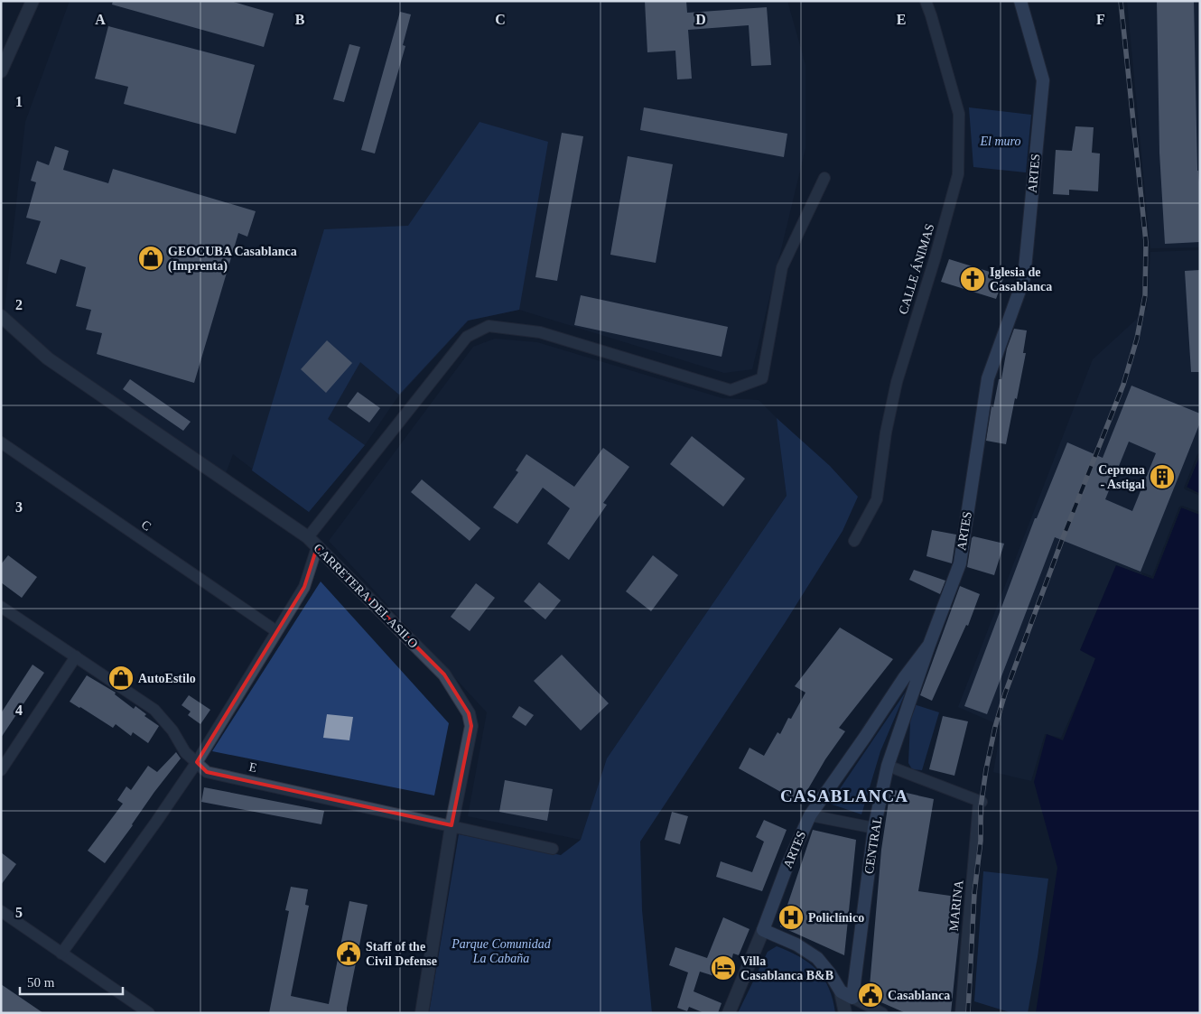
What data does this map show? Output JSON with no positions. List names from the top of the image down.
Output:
{
  "streets": {
    "main road": ["ARTES", "CENTRAL"],
    "street": [
      "CALLE ÁNIMAS",
      "C",
      "CARRETERA DEL ASILO",
      "E",
      "MARINA"
    ]
  },
  "crossings": [
    ["ARTES", "CENTRAL"],
    ["CARRETERA DEL ASILO", "E"],
    ["CENTRAL", "MARINA"]
  ],
  "districts": ["CASABLANCA"],
  "parks": ["El muro", "Parque Comunidad La Cabaña"],
  "places": {
    "shop": ["GEOCUBA Casablanca (Imprenta)", "AutoEstilo"],
    "church": ["Iglesia de Casablanca"],
    "building": ["Ceprona - Astigal"],
    "hospital": ["Policlínico"],
    "public building": ["Staff of the Civil Defense", "Casablanca"],
    "hotel": ["Villa Casablanca B&B"]
  },
  "scale_bar": "50 m",
  "grid": {
    "columns": [
      "A",
      "B",
      "C",
      "D",
      "E",
      "F"
    ],
    "rows": [
      "1",
      "2",
      "3",
      "4",
      "5"
    ]
  }
}
